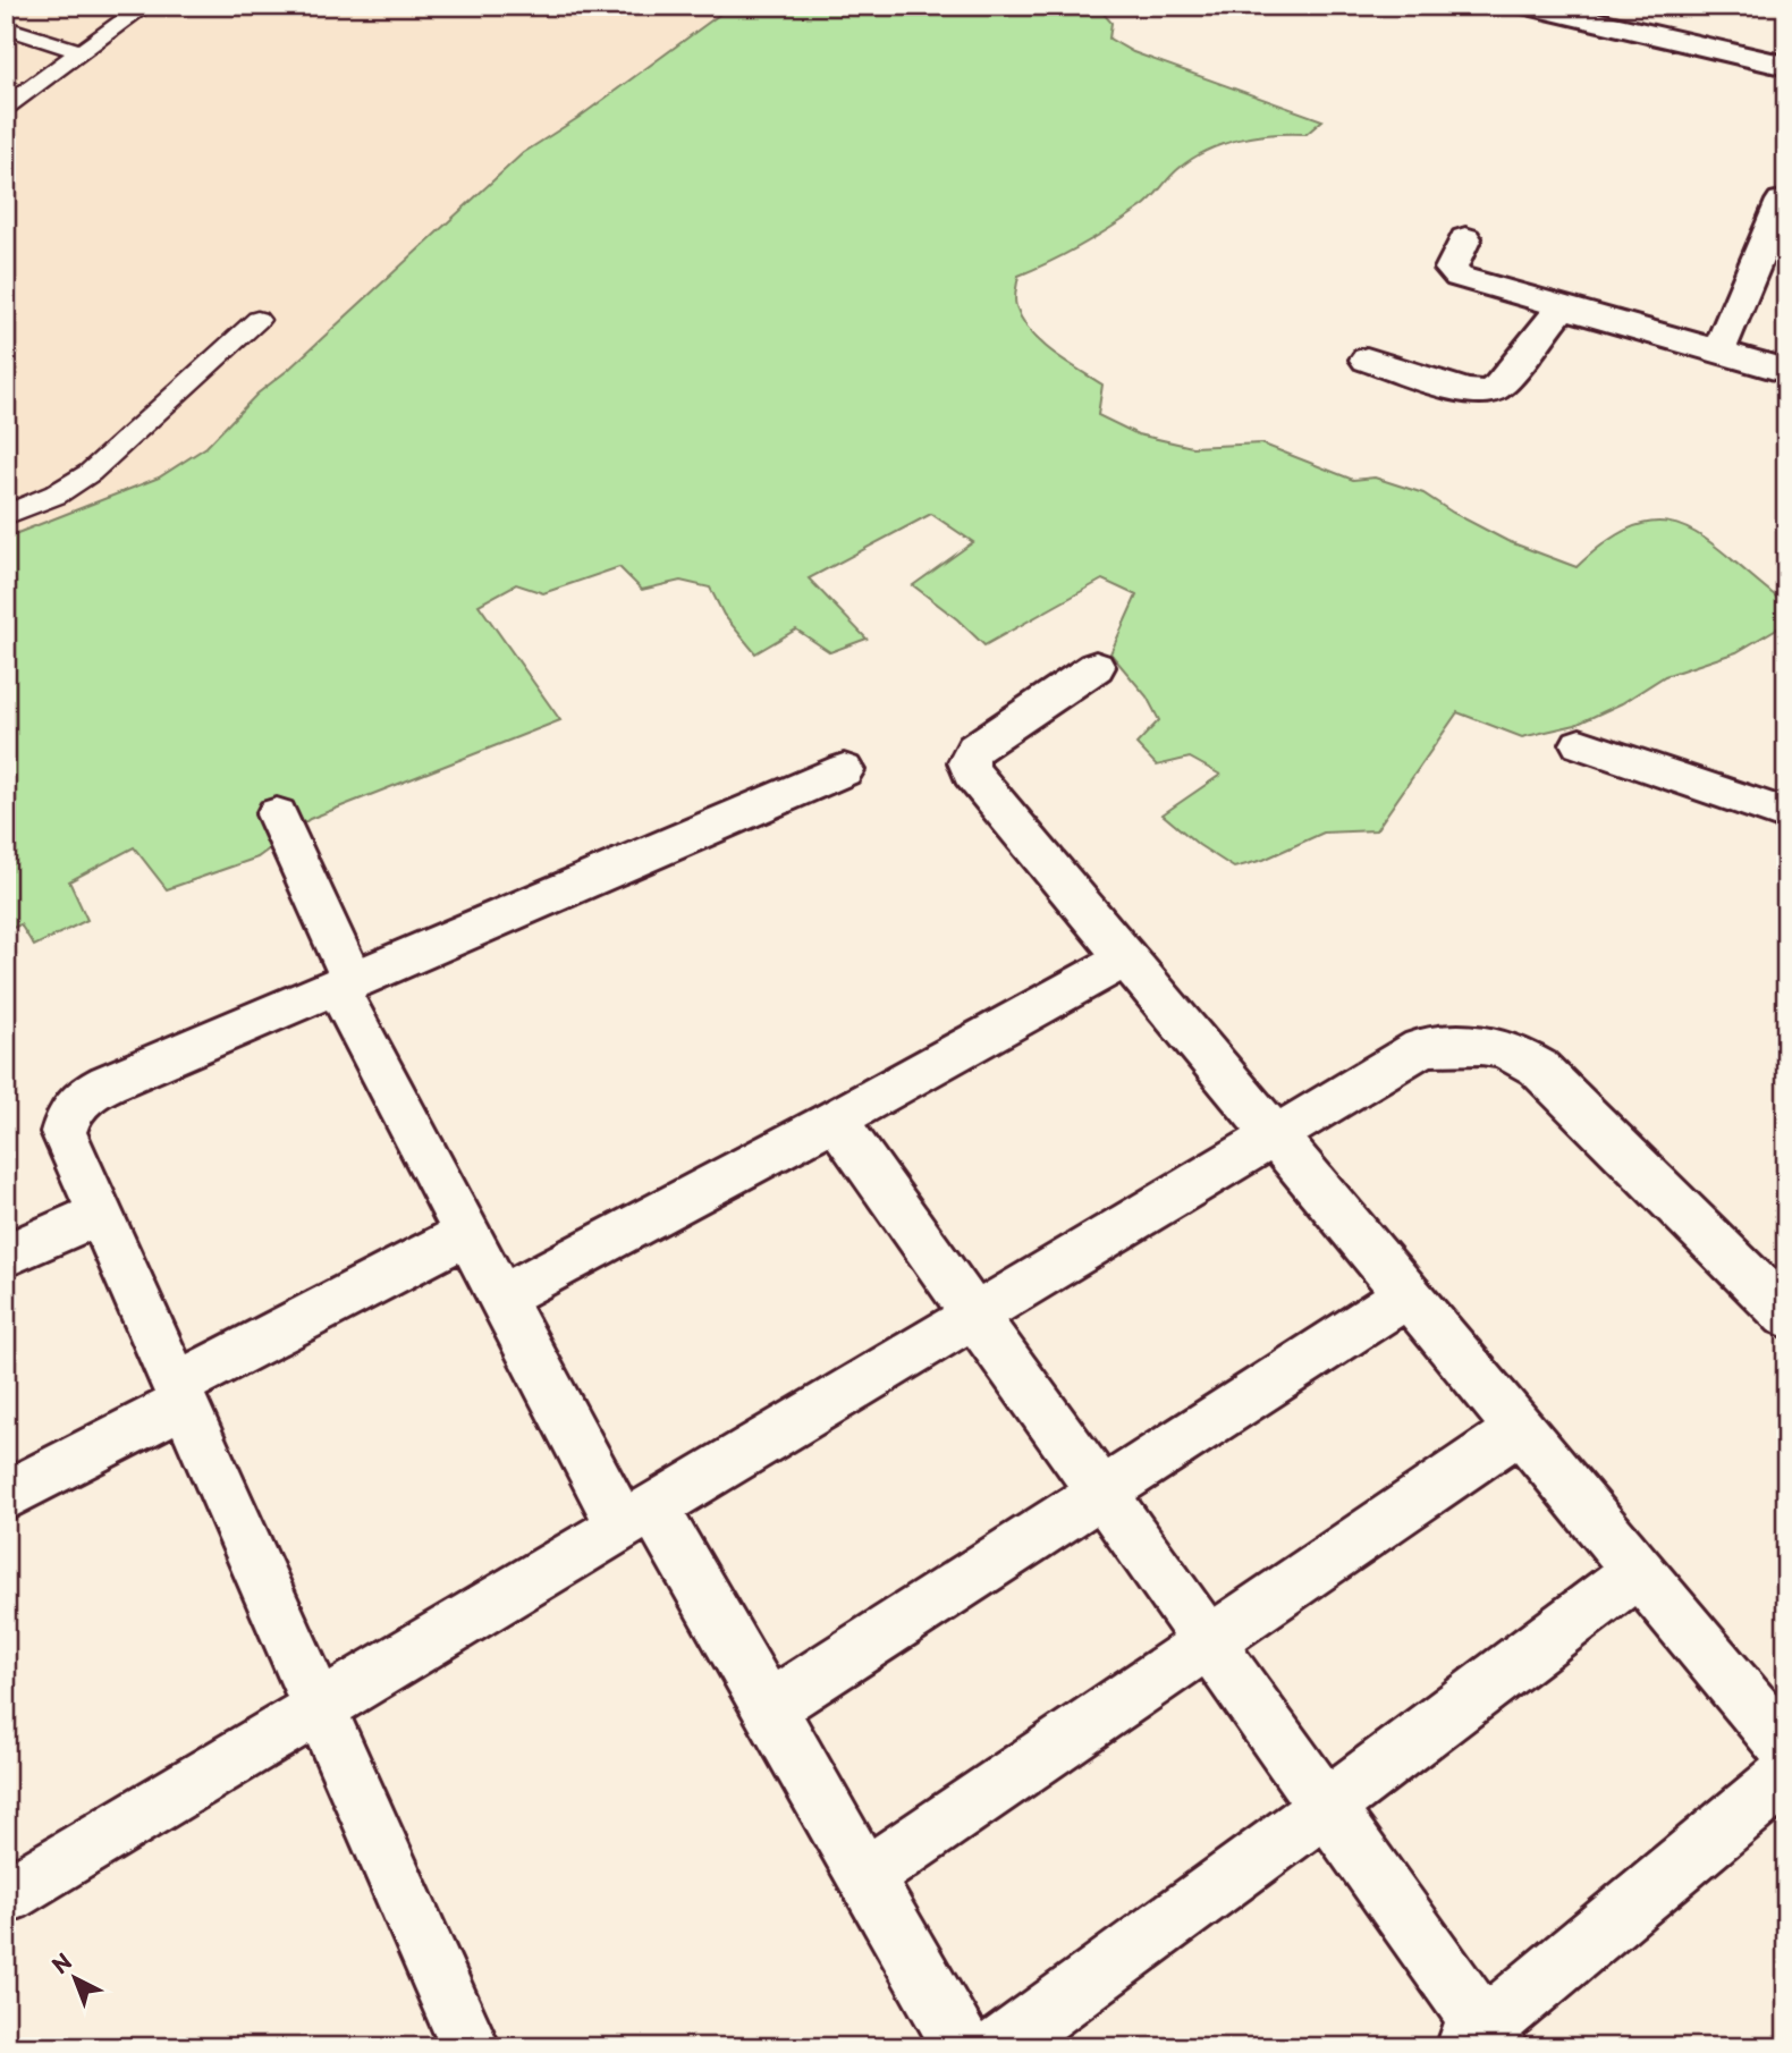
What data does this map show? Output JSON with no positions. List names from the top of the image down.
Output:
{
  "north": "top left"
}
